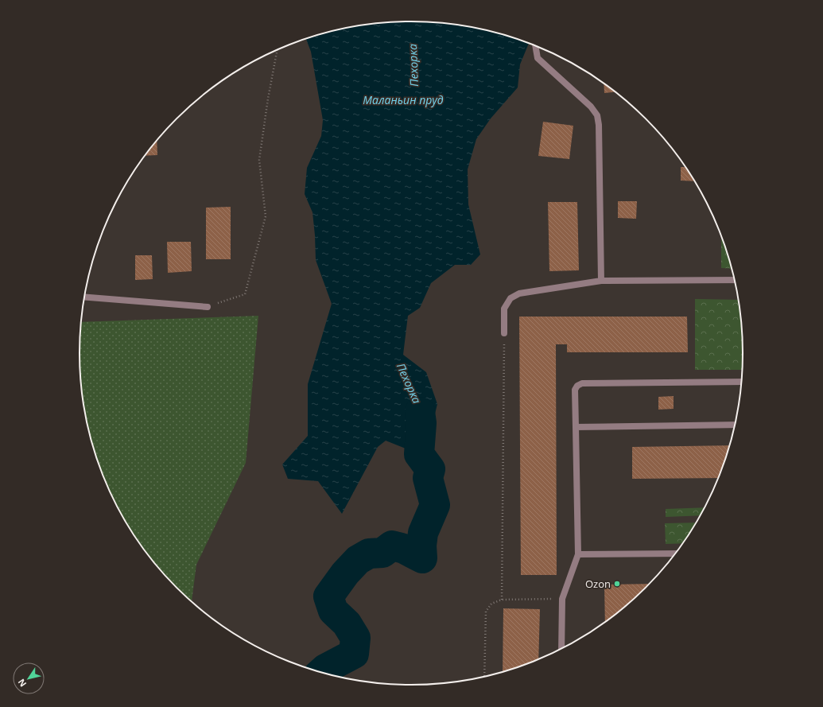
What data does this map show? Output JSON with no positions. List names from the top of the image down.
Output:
{
  "water": ["Пехорка", "Маланьин пруд"],
  "places": ["Ozon"],
  "north": "bottom left"
}
